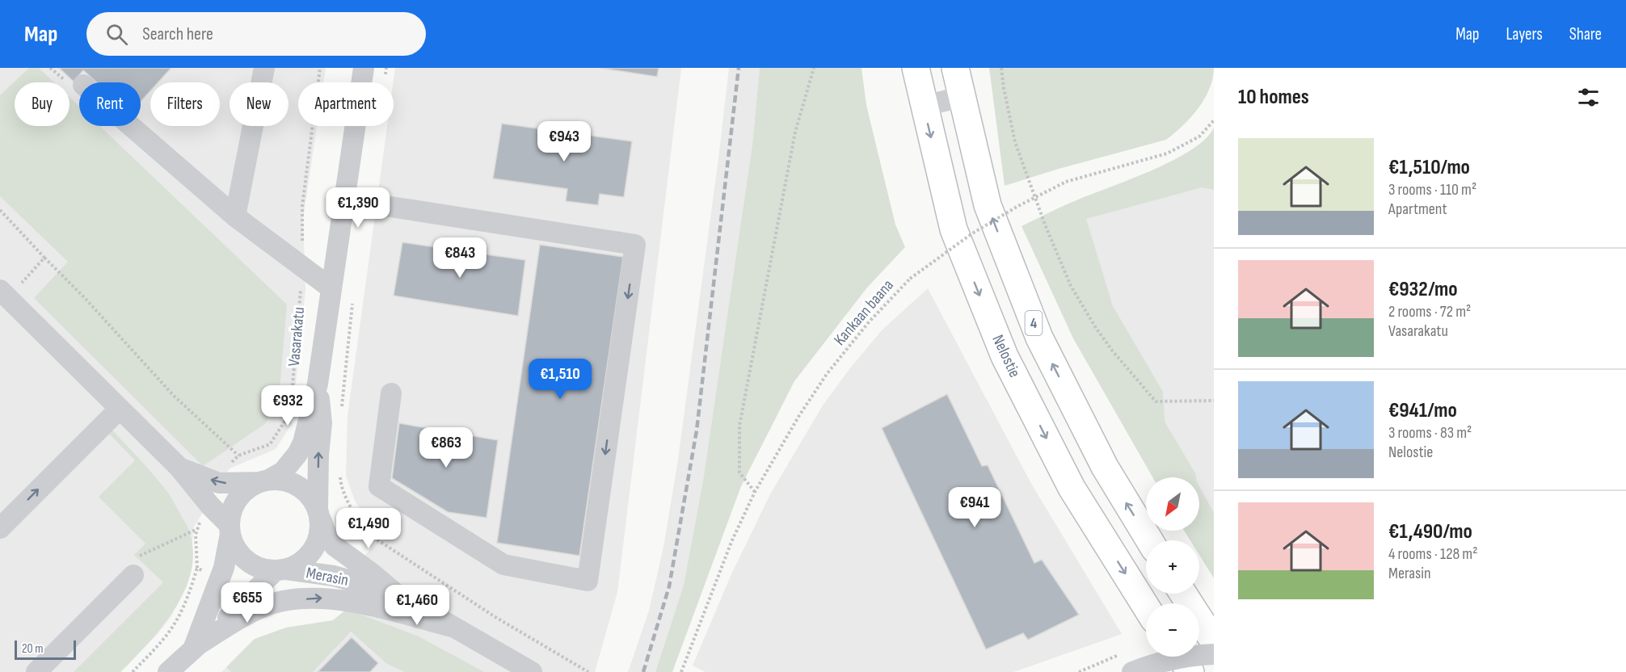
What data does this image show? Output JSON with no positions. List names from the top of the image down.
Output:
{
  "streets": {
    "highway": ["4", "Nelostie"],
    "street": ["Vasarakatu", "Merasin"],
    "path": ["Kankaan baana"]
  },
  "crossings": [
    ["Vasarakatu", "Merasin"]
  ],
  "scale_bar": "20 m",
  "north": "bottom left",
  "page": {
    "header": "Map",
    "search": "Search here",
    "nav": ["Map", "Layers", "Share"],
    "heading": "10 homes",
    "chip": [
      "Buy",
      "Rent",
      "Filters",
      "New",
      "Apartment"
    ],
    "price": [
      "€943",
      "€1,390",
      "€843",
      "€1,510",
      "€932",
      "€863",
      "€941",
      "€1,490",
      "€655",
      "€1,460"
    ],
    "list": [
      {
        "name": "€1,510/mo",
        "note": "3 rooms · 110 m² · Apartment"
      },
      {
        "name": "€932/mo",
        "note": "2 rooms · 72 m² · Vasarakatu"
      },
      {
        "name": "€941/mo",
        "note": "3 rooms · 83 m² · Nelostie"
      },
      {
        "name": "€1,490/mo",
        "note": "4 rooms · 128 m² · Merasin"
      }
    ],
    "map_buttons": ["+", "−"],
    "scale": "20 m"
  }
}
